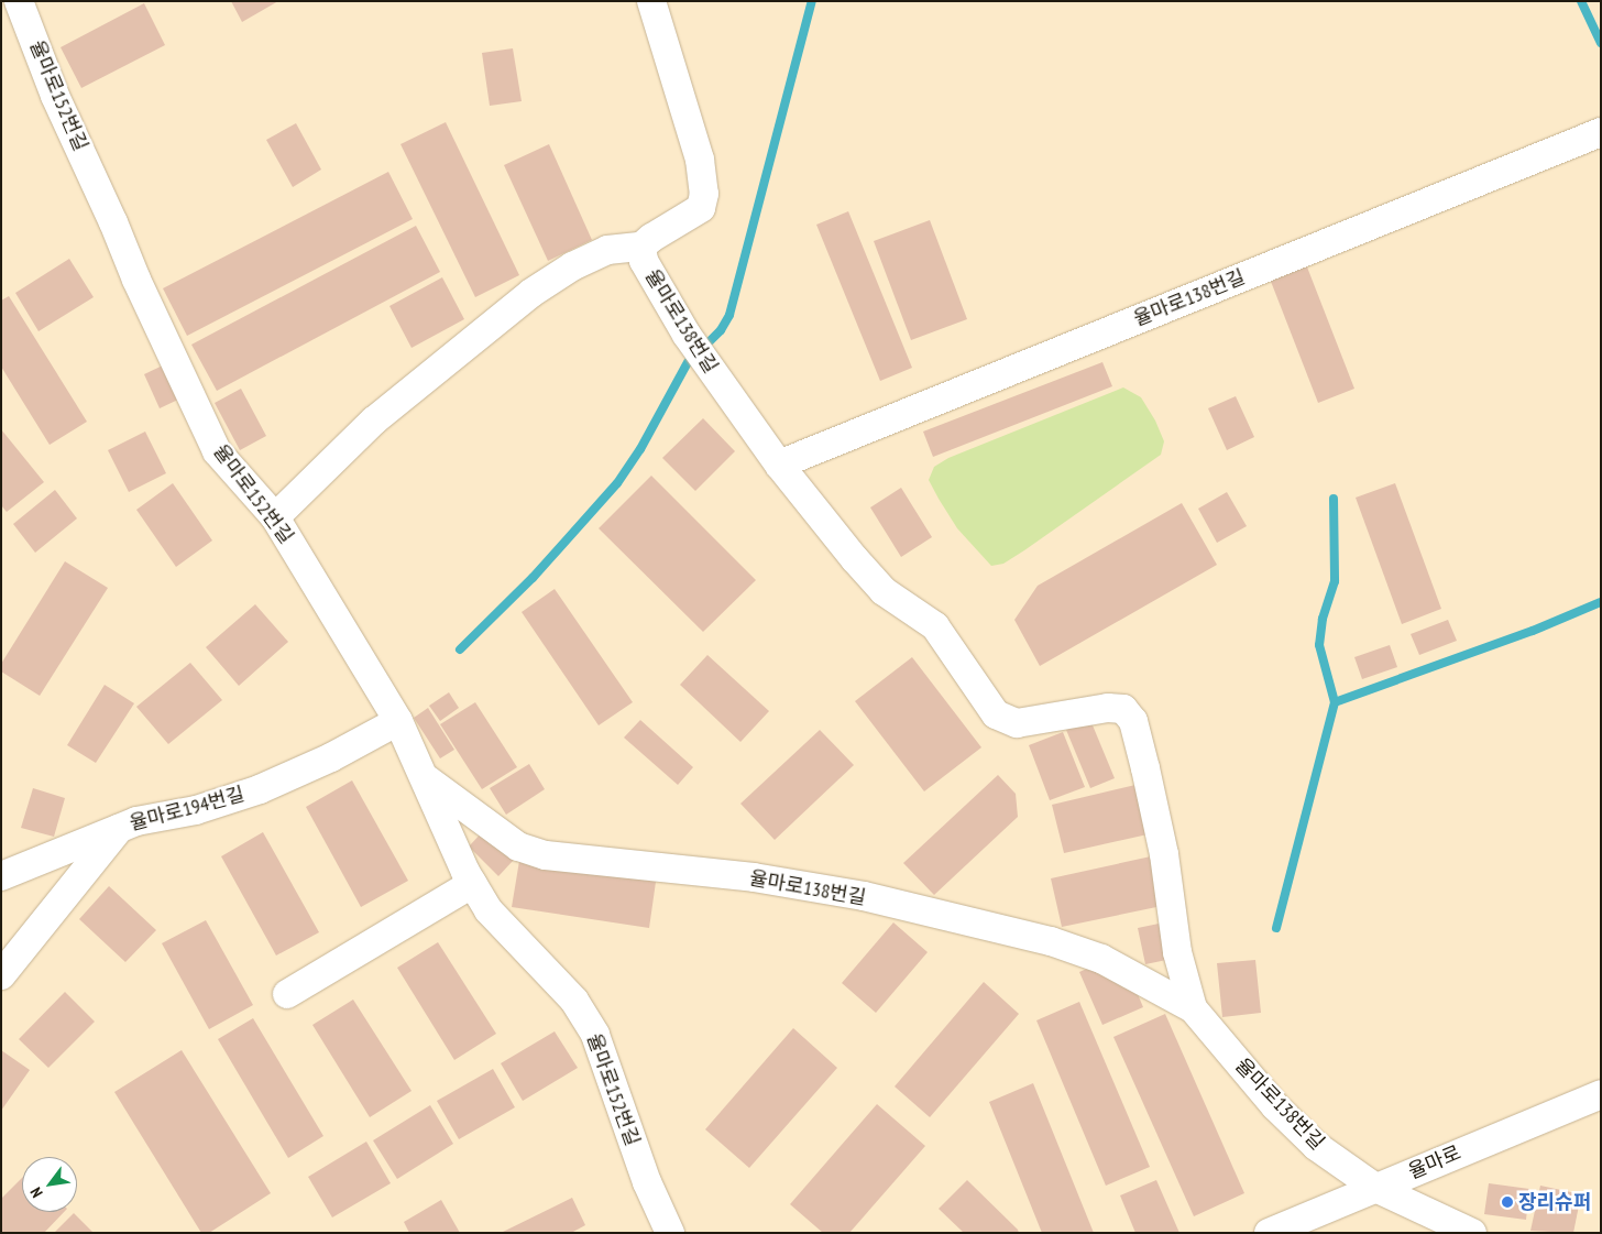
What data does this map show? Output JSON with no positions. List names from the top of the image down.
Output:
{
  "streets": {
    "street": [
      "율마로152번길",
      "율마로138번길",
      "율마로194번길",
      "율마로"
    ]
  },
  "crossings": [
    ["율마로152번길", "율마로138번길"],
    ["율마로152번길", "율마로194번길"],
    ["율마로138번길", "율마로"]
  ],
  "places": ["장리슈퍼"],
  "north": "bottom left"
}
